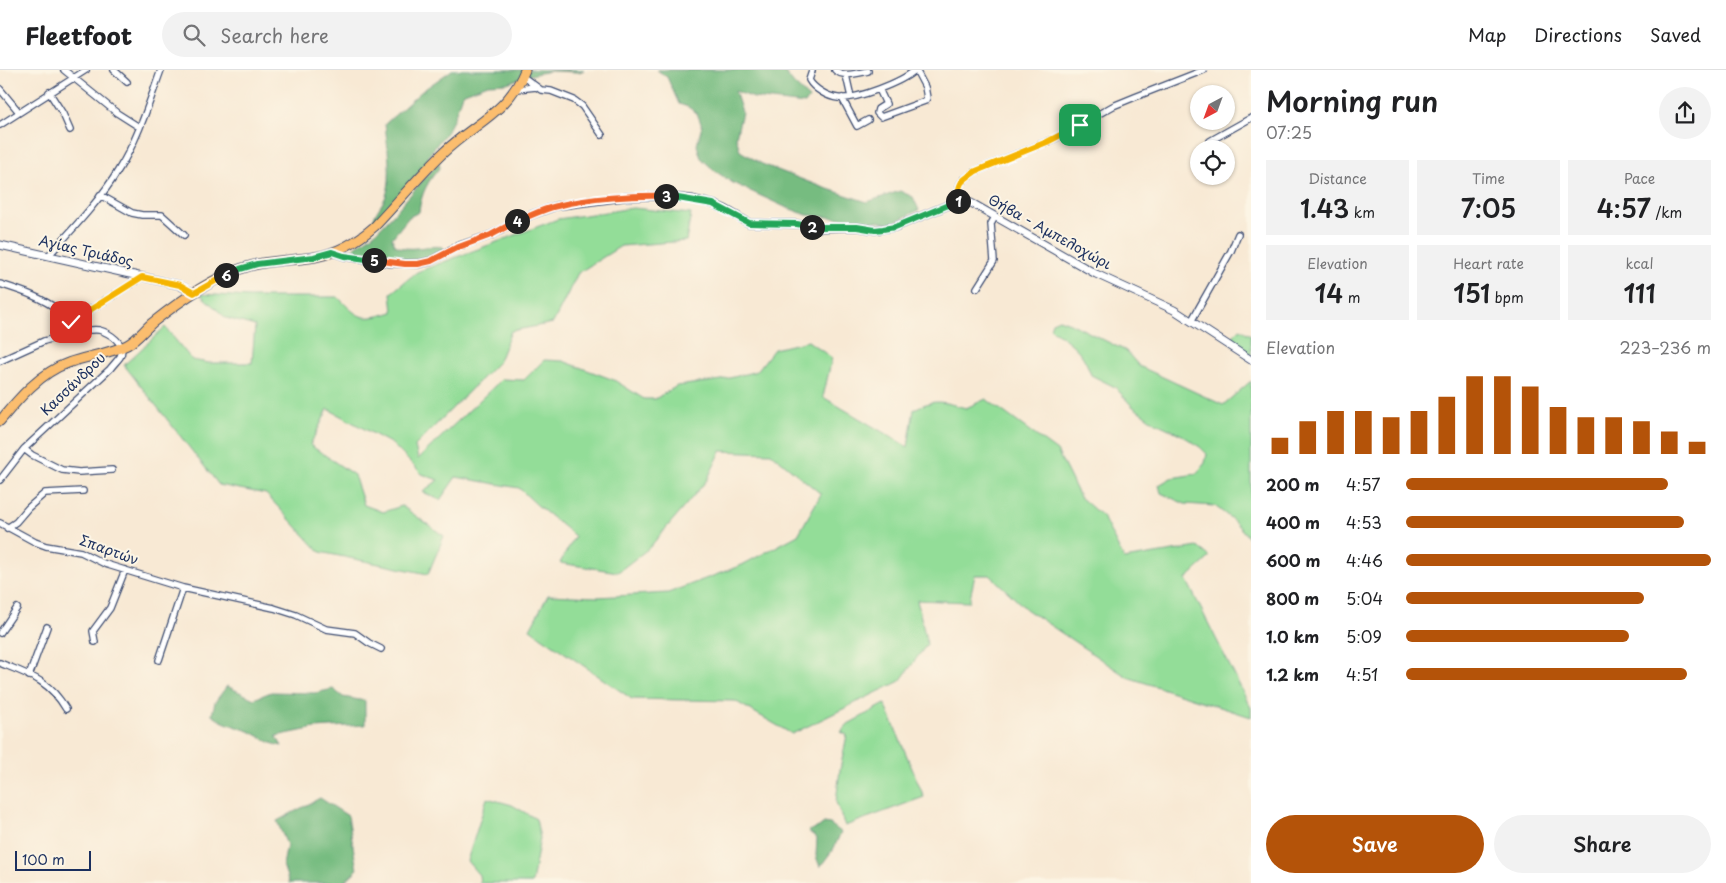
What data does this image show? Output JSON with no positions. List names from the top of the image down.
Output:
{
  "streets": {
    "main road": ["Κασσάνδρου"],
    "street": ["Θήβα - Αμπελοχώρι", "Αγίας Τριάδος", "Σπαρτών"]
  },
  "crossings": [
    ["Αγίας Τριάδος", "Κασσάνδρου"]
  ],
  "scale_bar": "100 m",
  "north": "bottom left",
  "page": {
    "header": "Fleetfoot",
    "search": "Search here",
    "nav": ["Map", "Directions", "Saved"],
    "heading": ["Morning run", "07:25"],
    "stats": [
      ["Distance", "1.43 km"],
      ["Time", "7:05"],
      ["Pace", "4:57 /km"],
      ["Elevation", "14 m"],
      ["Heart rate", "151 bpm"],
      ["kcal", "111"]
    ],
    "pins": [
      "3",
      "1",
      "4",
      "2",
      "5",
      "6"
    ],
    "chart": ["Elevation", "223–236 m"],
    "list": [
      {
        "name": "200 m",
        "note": "4:57"
      },
      {
        "name": "400 m",
        "note": "4:53"
      },
      {
        "name": "600 m",
        "note": "4:46"
      },
      {
        "name": "800 m",
        "note": "5:04"
      },
      {
        "name": "1.0 km",
        "note": "5:09"
      },
      {
        "name": "1.2 km",
        "note": "4:51"
      }
    ],
    "buttons": ["Save", "Share"],
    "scale": "100 m"
  }
}
